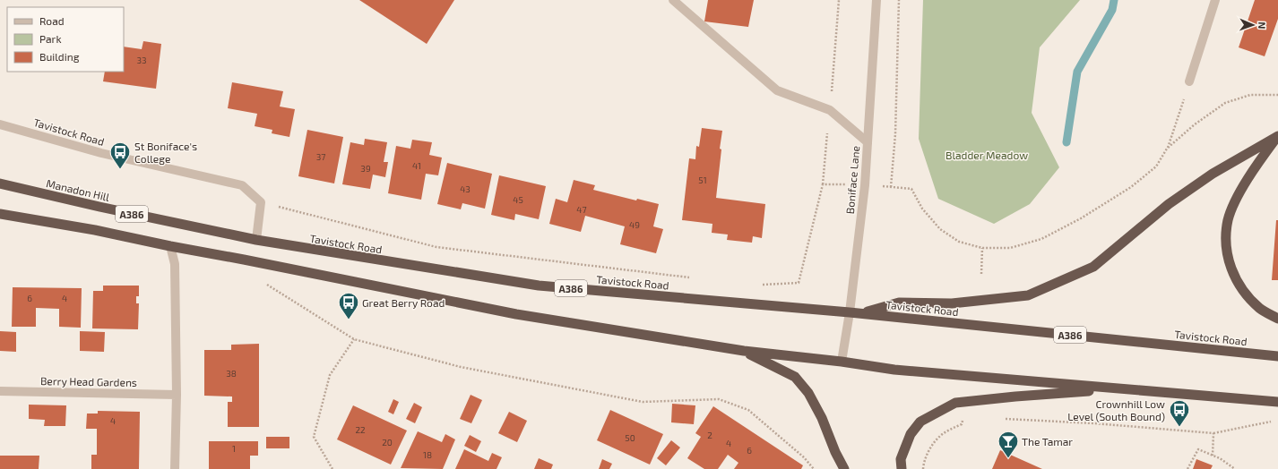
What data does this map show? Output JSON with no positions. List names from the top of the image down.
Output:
{
  "streets": {
    "highway": ["Tavistock Road", "Manadon Hill", "A386"],
    "street": ["Boniface Lane", "Berry Head Gardens"]
  },
  "crossings": [
    ["Tavistock Road", "Boniface Lane"],
    ["Tavistock Road", "Manadon Hill"],
    ["Boniface Lane", "A386"]
  ],
  "parks": ["Bladder Meadow"],
  "places": {
    "bus stop": ["St Boniface's College", "Great Berry Road", "Crownhill Low Level (South Bound)"],
    "bar": ["The Tamar"]
  },
  "house_numbers": [
    "33",
    "37",
    "41",
    "39",
    "51",
    "43",
    "45",
    "47",
    "49",
    "6",
    "4",
    "38",
    "4",
    "22",
    "2",
    "50",
    "20",
    "4",
    "1",
    "6",
    "18"
  ],
  "legend": ["Road", "Park", "Building"],
  "north": "right"
}
